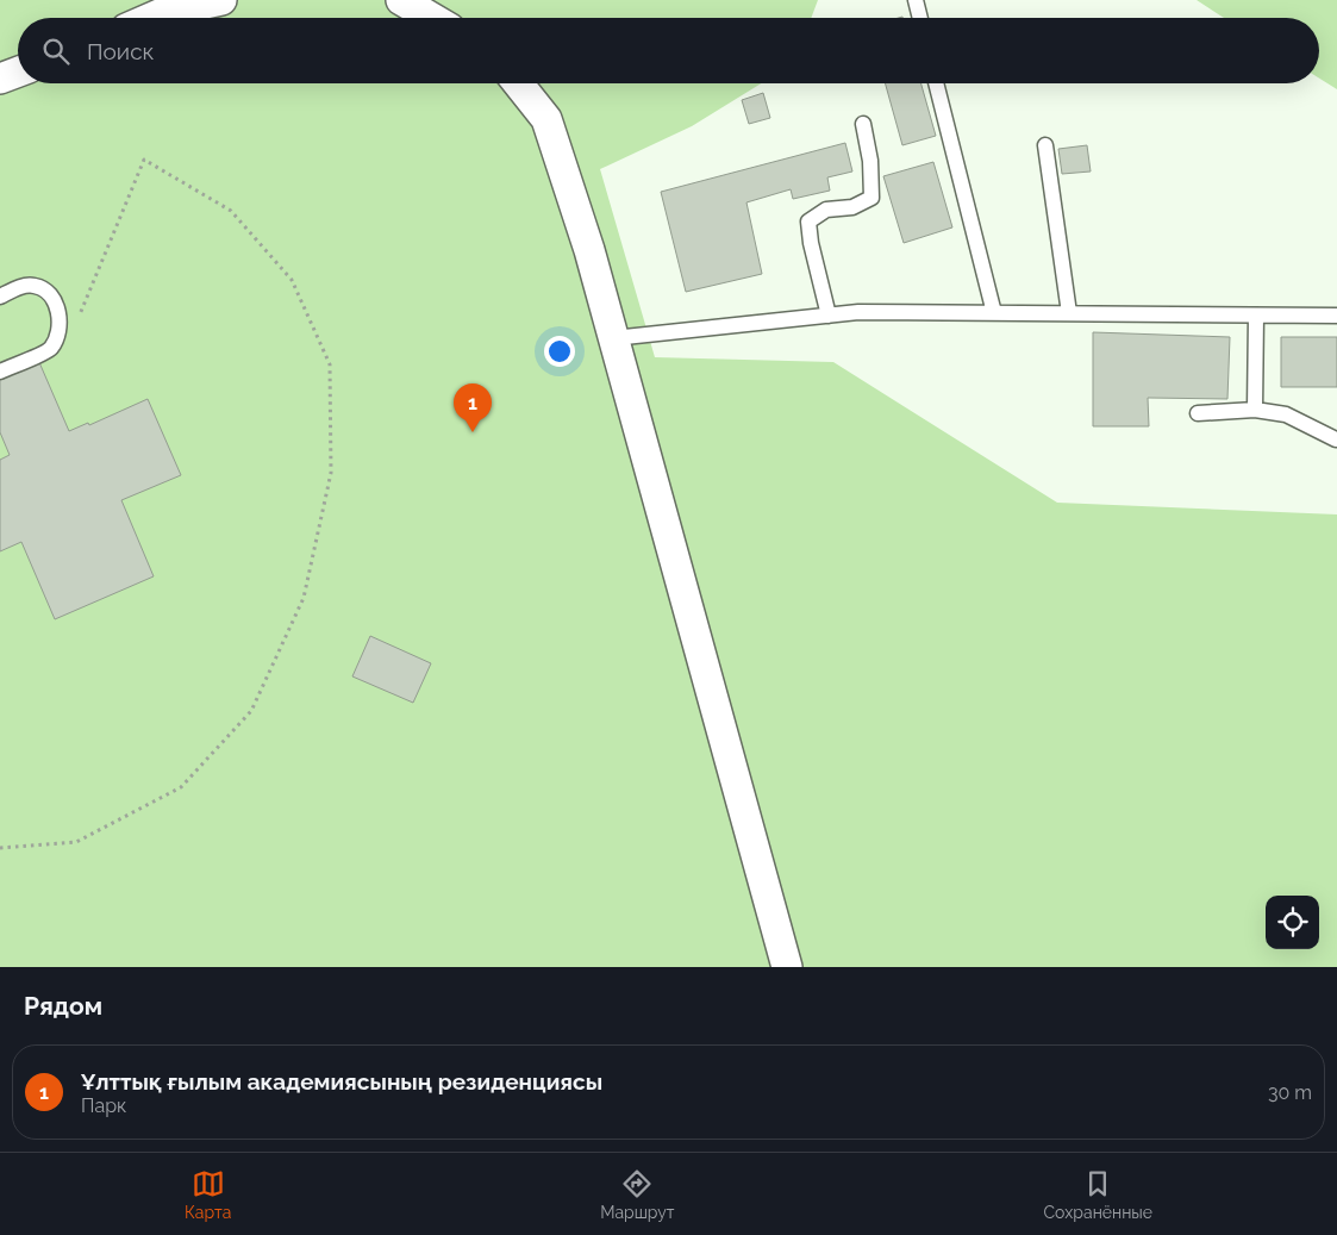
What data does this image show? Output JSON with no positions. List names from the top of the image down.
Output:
{
  "page": {
    "search": "Поиск",
    "pins": "1",
    "heading": "Рядом",
    "list": [
      {
        "mark": "1",
        "name": "Ұлттық ғылым академиясының резиденциясы",
        "note": "Парк",
        "value": "30 m"
      }
    ],
    "nav": ["Карта", "Маршрут", "Сохранённые"]
  }
}
